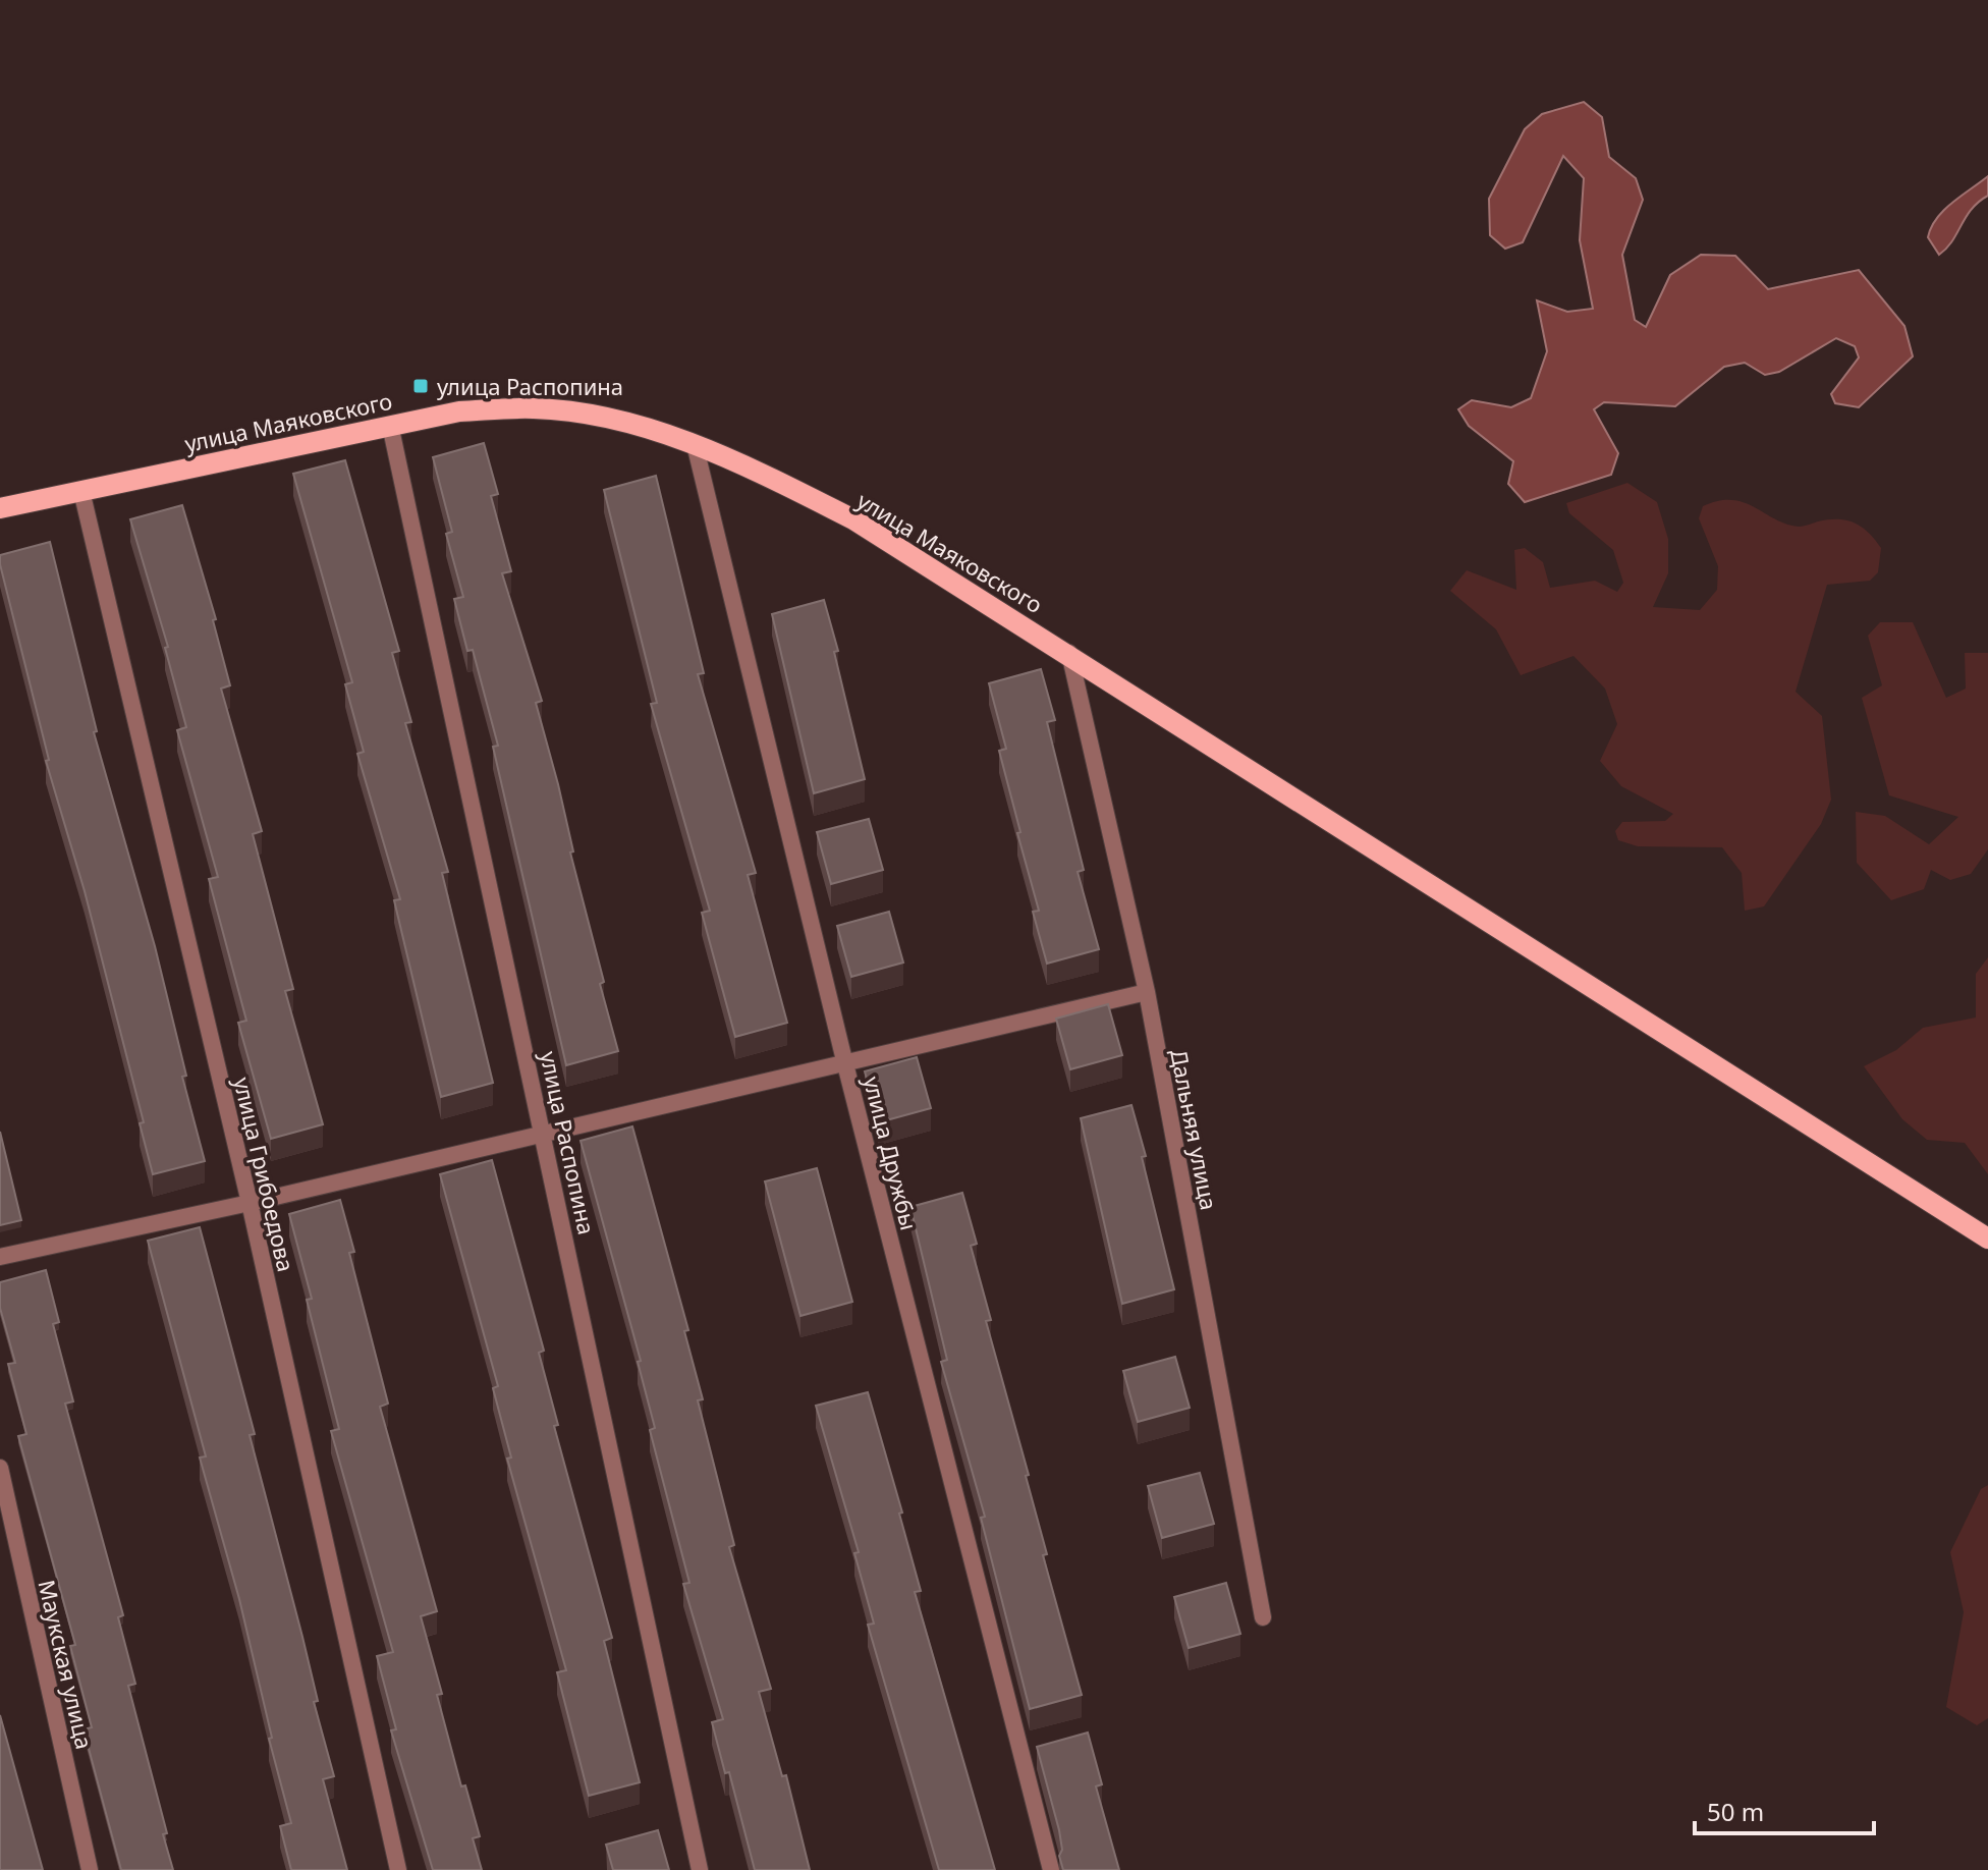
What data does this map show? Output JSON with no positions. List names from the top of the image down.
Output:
{
  "streets": {
    "main road": ["улица Маяковского"],
    "street": [
      "Дальняя улица",
      "улица Распопина",
      "улица Дружбы",
      "улица Грибоедова",
      "Маукская улица"
    ]
  },
  "crossings": [
    ["улица Маяковского", "Дальняя улица"],
    ["улица Маяковского", "улица Распопина"],
    ["улица Маяковского", "улица Дружбы"],
    ["улица Маяковского", "улица Грибоедова"]
  ],
  "places": {
    "transit": ["улица Распопина"]
  },
  "scale_bar": "50 m"
}
